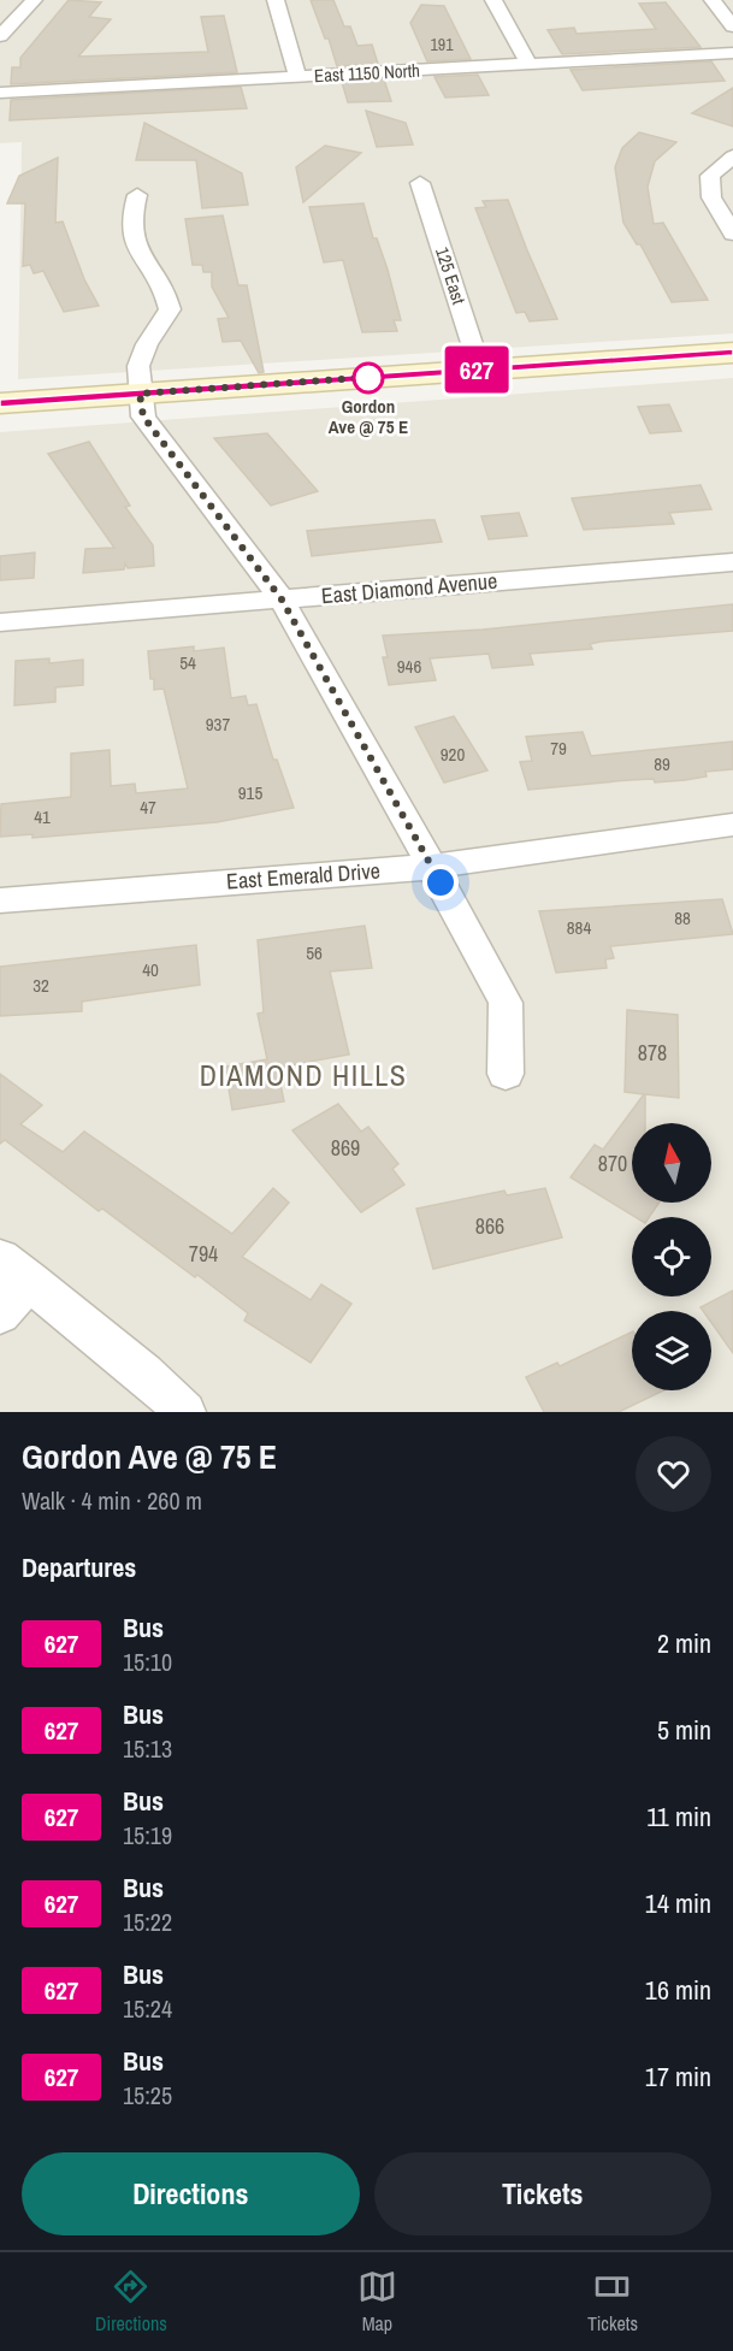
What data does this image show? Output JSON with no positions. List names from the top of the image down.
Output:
{
  "streets": {
    "street": [
      "East 1150 North",
      "125 East",
      "East Diamond Avenue",
      "East Emerald Drive"
    ]
  },
  "districts": ["DIAMOND HILLS"],
  "places": ["Gordon Ave @ 75 E"],
  "lines": ["bus line 627"],
  "house_numbers": [
    "191",
    "54",
    "946",
    "937",
    "79",
    "920",
    "89",
    "915",
    "47",
    "41",
    "88",
    "884",
    "56",
    "40",
    "32",
    "878",
    "869",
    "870",
    "866",
    "794"
  ],
  "north": "top",
  "page": {
    "on_map": "627",
    "heading": [
      ["Gordon Ave @ 75 E", "Walk · 4 min · 260 m"],
      "Departures"
    ],
    "list": [
      {
        "mark": "627",
        "name": "Bus",
        "note": "15:10",
        "value": "2 min"
      },
      {
        "mark": "627",
        "name": "Bus",
        "note": "15:13",
        "value": "5 min"
      },
      {
        "mark": "627",
        "name": "Bus",
        "note": "15:19",
        "value": "11 min"
      },
      {
        "mark": "627",
        "name": "Bus",
        "note": "15:22",
        "value": "14 min"
      },
      {
        "mark": "627",
        "name": "Bus",
        "note": "15:24",
        "value": "16 min"
      },
      {
        "mark": "627",
        "name": "Bus",
        "note": "15:25",
        "value": "17 min"
      }
    ],
    "buttons": ["Directions", "Tickets"],
    "tabs": ["Directions", "Map", "Tickets"]
  }
}
